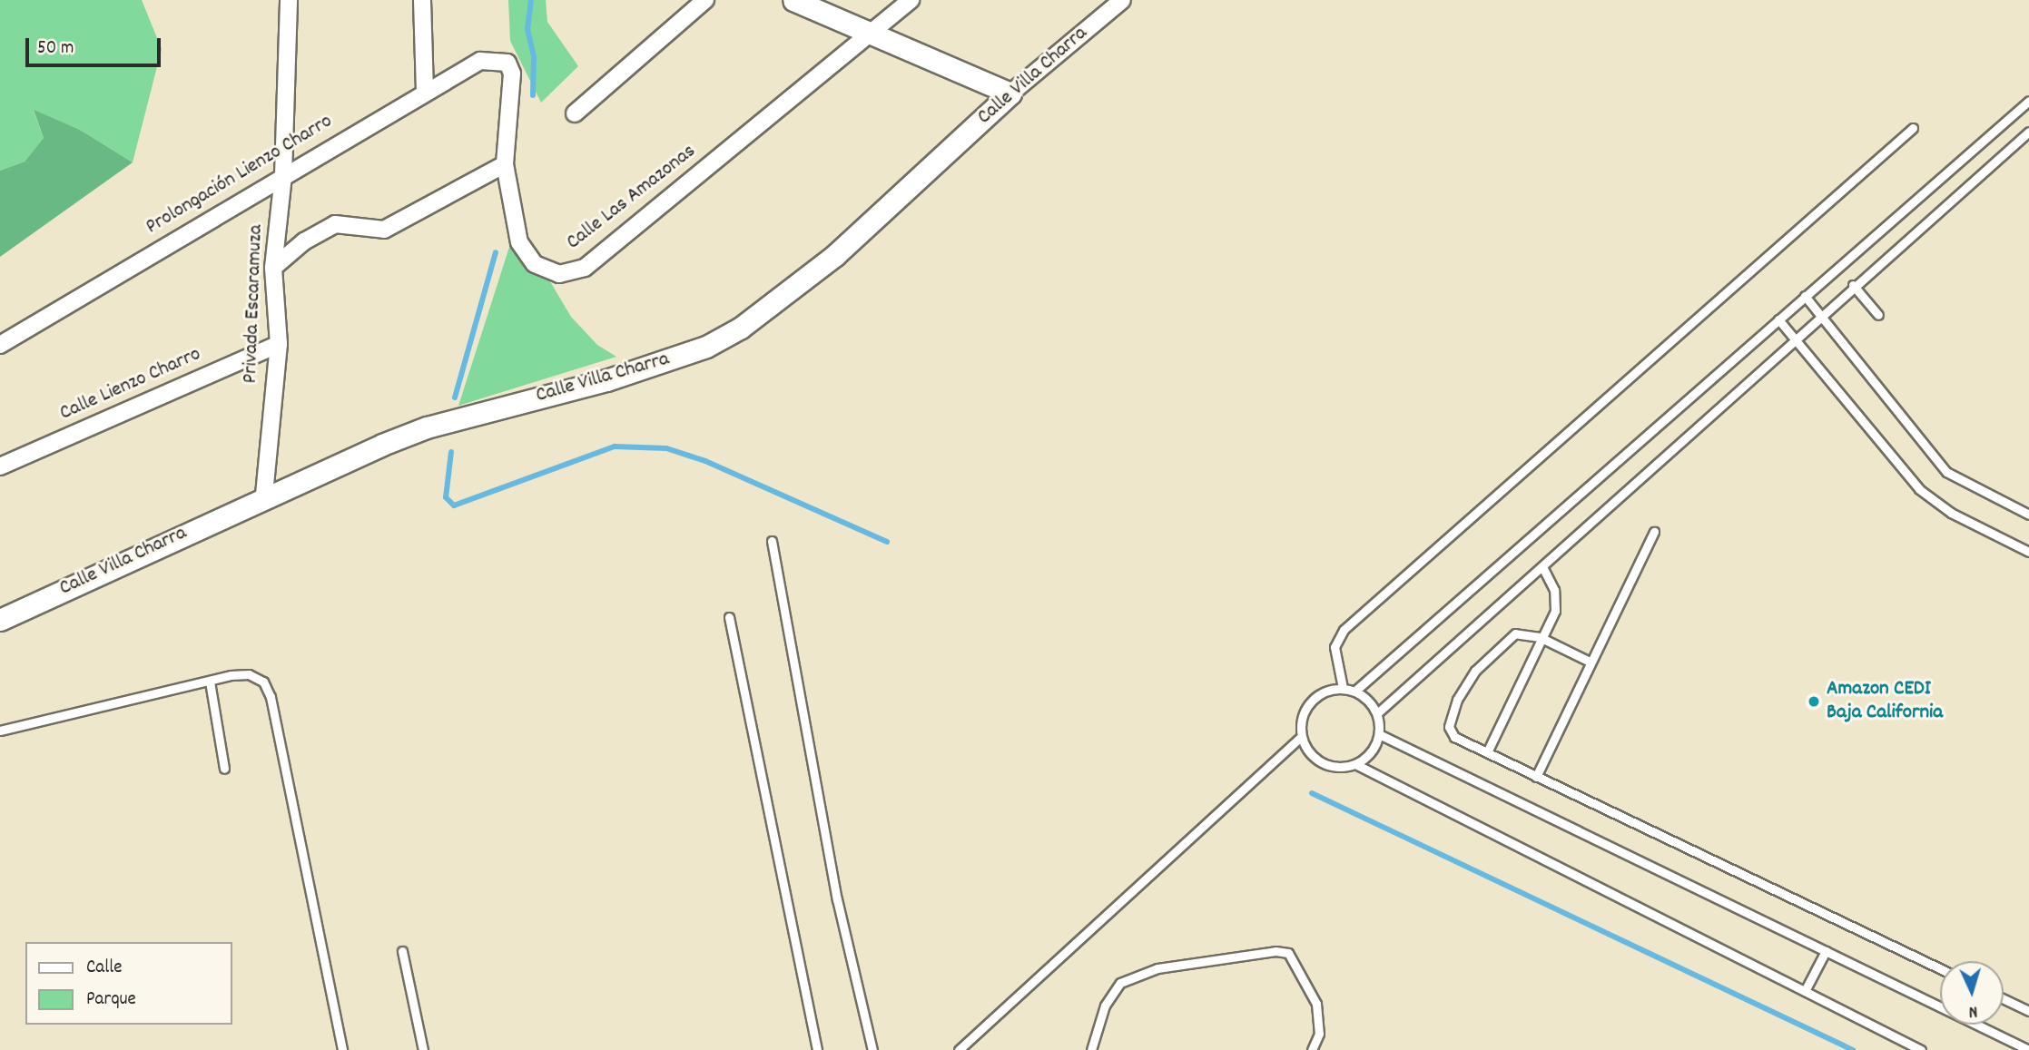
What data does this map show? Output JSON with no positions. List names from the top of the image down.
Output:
{
  "streets": {
    "street": [
      "Calle Villa Charra",
      "Prolongación Lienzo Charro",
      "Calle Las Amazonas",
      "Privada Escaramuza",
      "Calle Lienzo Charro"
    ]
  },
  "crossings": [
    ["Calle Villa Charra", "Privada Escaramuza"],
    ["Prolongación Lienzo Charro", "Calle Las Amazonas"],
    ["Prolongación Lienzo Charro", "Privada Escaramuza"],
    ["Privada Escaramuza", "Calle Lienzo Charro"]
  ],
  "places": ["Amazon CEDI Baja California"],
  "legend": ["Calle", "Parque"],
  "scale_bar": "50 m",
  "north": "bottom"
}
